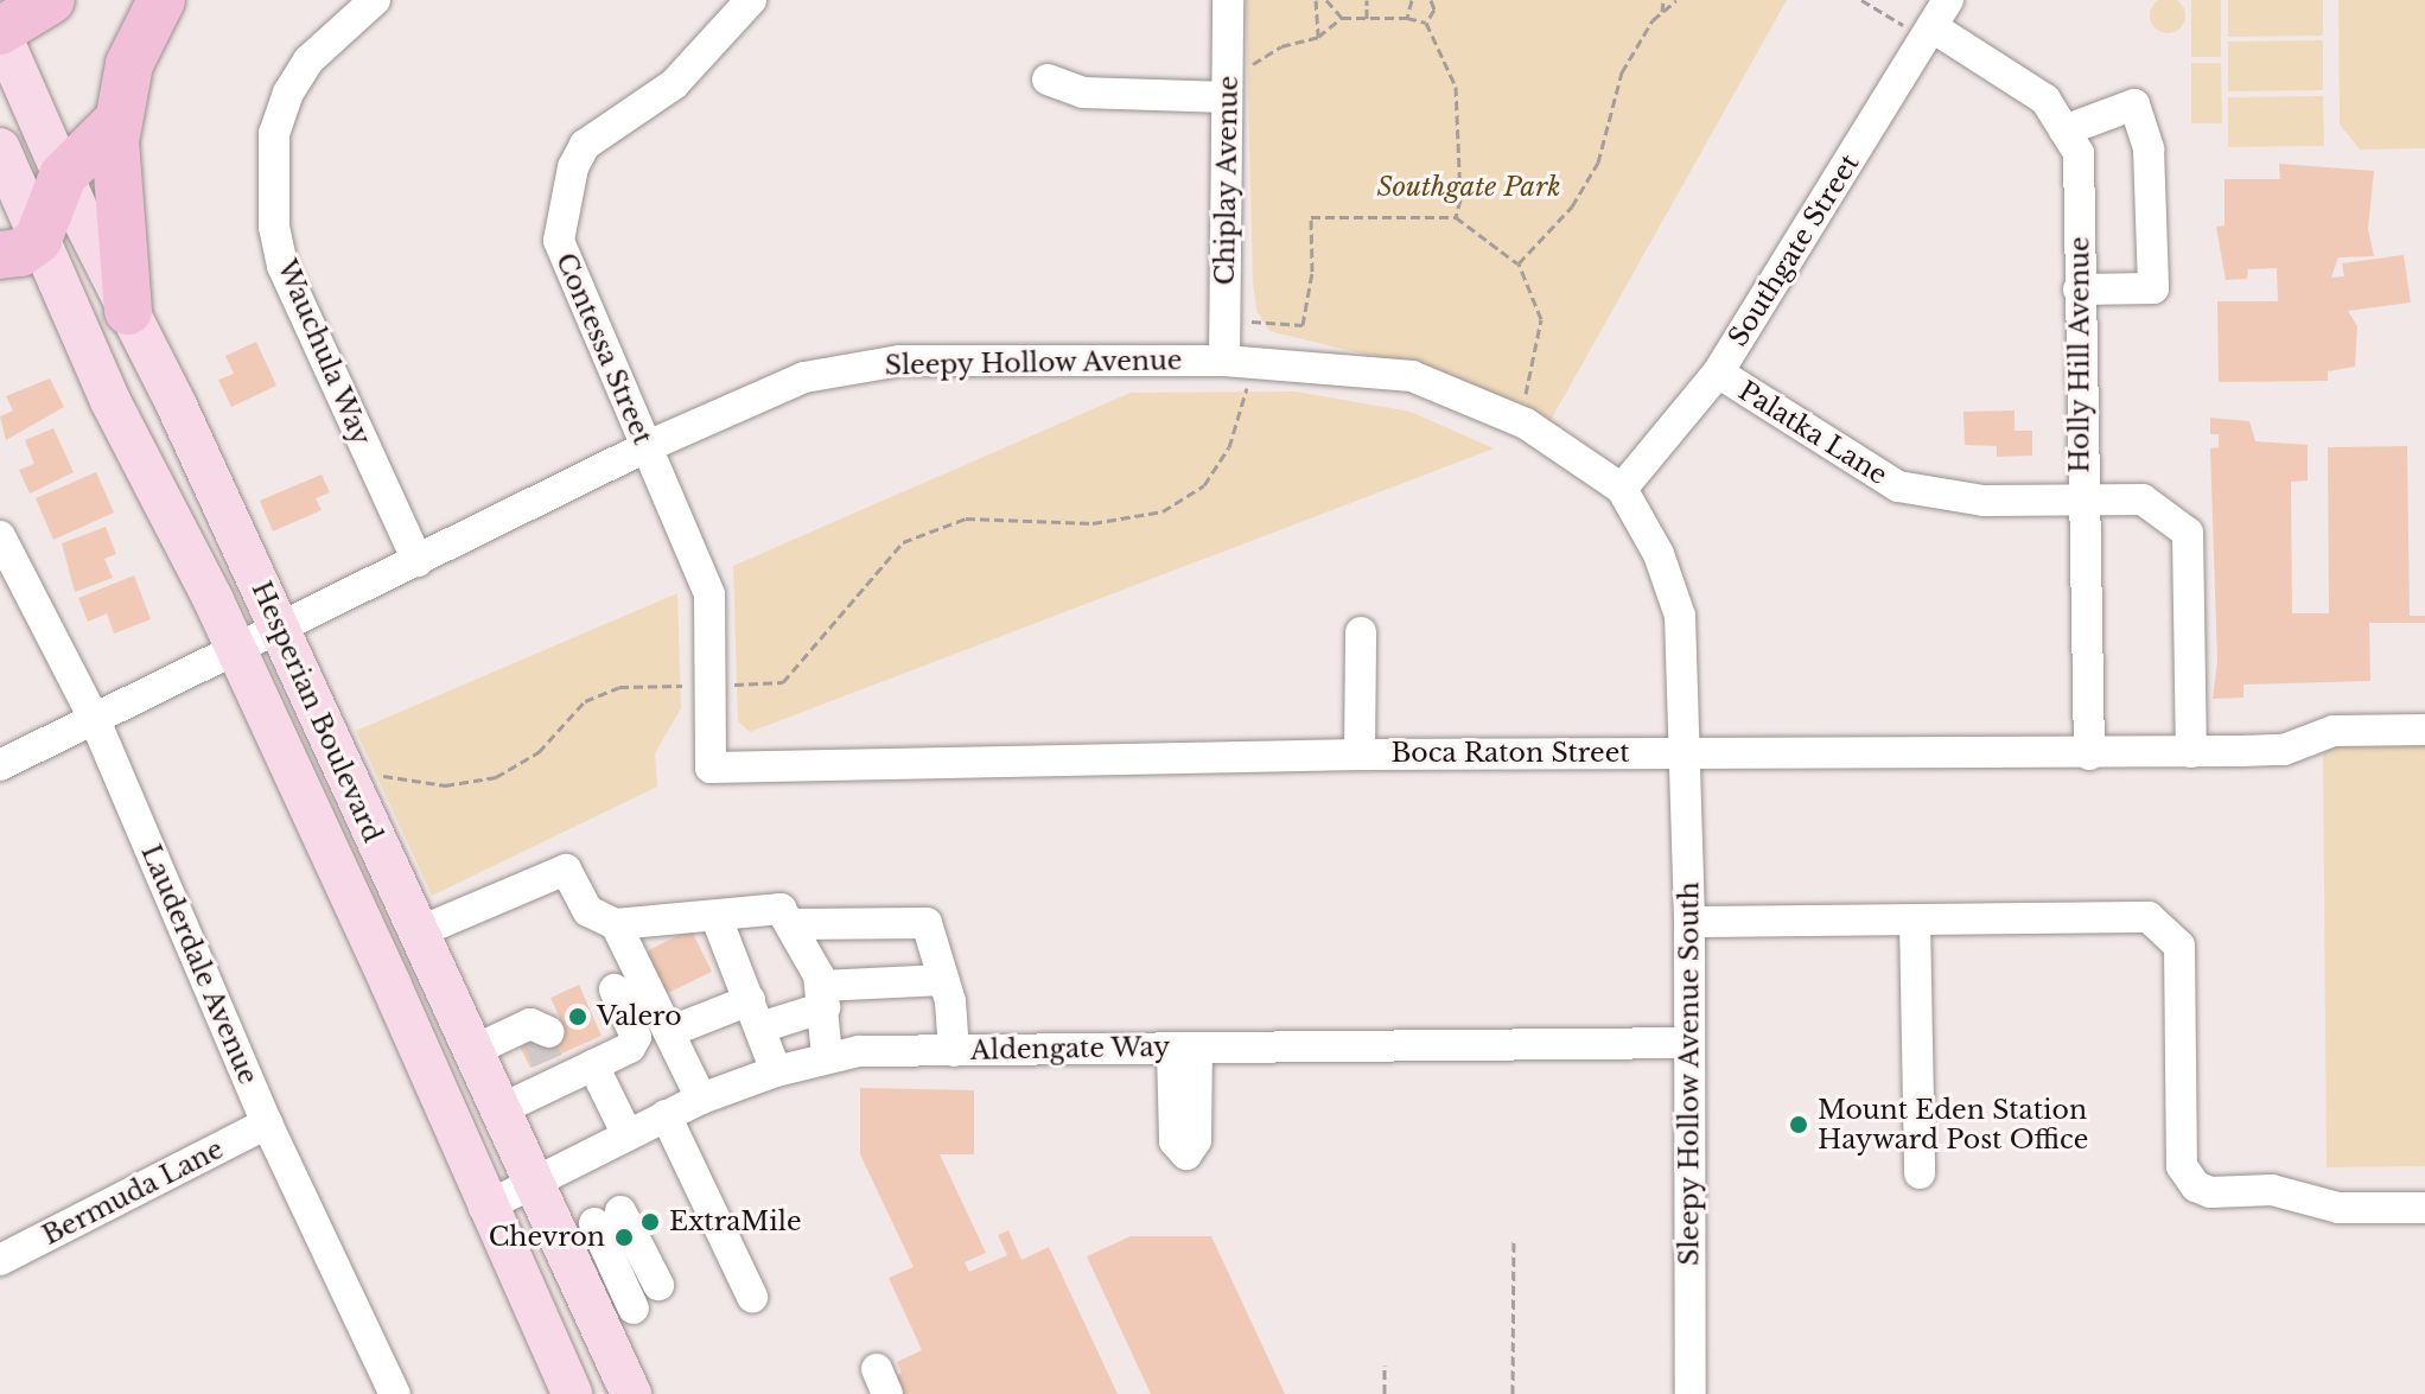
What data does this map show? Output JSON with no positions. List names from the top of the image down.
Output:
{
  "streets": {
    "main road": ["Hesperian Boulevard"],
    "street": [
      "Chiplay Avenue",
      "Southgate Street",
      "Contessa Street",
      "Wauchula Way",
      "Holly Hill Avenue",
      "Sleepy Hollow Avenue",
      "Palatka Lane",
      "Boca Raton Street",
      "Lauderdale Avenue",
      "Aldengate Way",
      "Sleepy Hollow Avenue South",
      "Bermuda Lane"
    ]
  },
  "crossings": [
    ["Chiplay Avenue", "Sleepy Hollow Avenue"],
    ["Southgate Street", "Holly Hill Avenue"],
    ["Southgate Street", "Sleepy Hollow Avenue"],
    ["Southgate Street", "Palatka Lane"],
    ["Contessa Street", "Sleepy Hollow Avenue"],
    ["Contessa Street", "Boca Raton Street"],
    ["Wauchula Way", "Sleepy Hollow Avenue"],
    ["Holly Hill Avenue", "Palatka Lane"],
    ["Holly Hill Avenue", "Boca Raton Street"],
    ["Sleepy Hollow Avenue", "Hesperian Boulevard"],
    ["Sleepy Hollow Avenue", "Boca Raton Street"],
    ["Sleepy Hollow Avenue", "Lauderdale Avenue"],
    ["Sleepy Hollow Avenue", "Sleepy Hollow Avenue South"],
    ["Palatka Lane", "Boca Raton Street"],
    ["Hesperian Boulevard", "Aldengate Way"],
    ["Boca Raton Street", "Sleepy Hollow Avenue South"],
    ["Lauderdale Avenue", "Bermuda Lane"],
    ["Aldengate Way", "Sleepy Hollow Avenue South"]
  ],
  "parks": ["Southgate Park"],
  "places": [
    "Valero",
    "Mount Eden Station Hayward Post Office",
    "ExtraMile",
    "Chevron"
  ]
}
